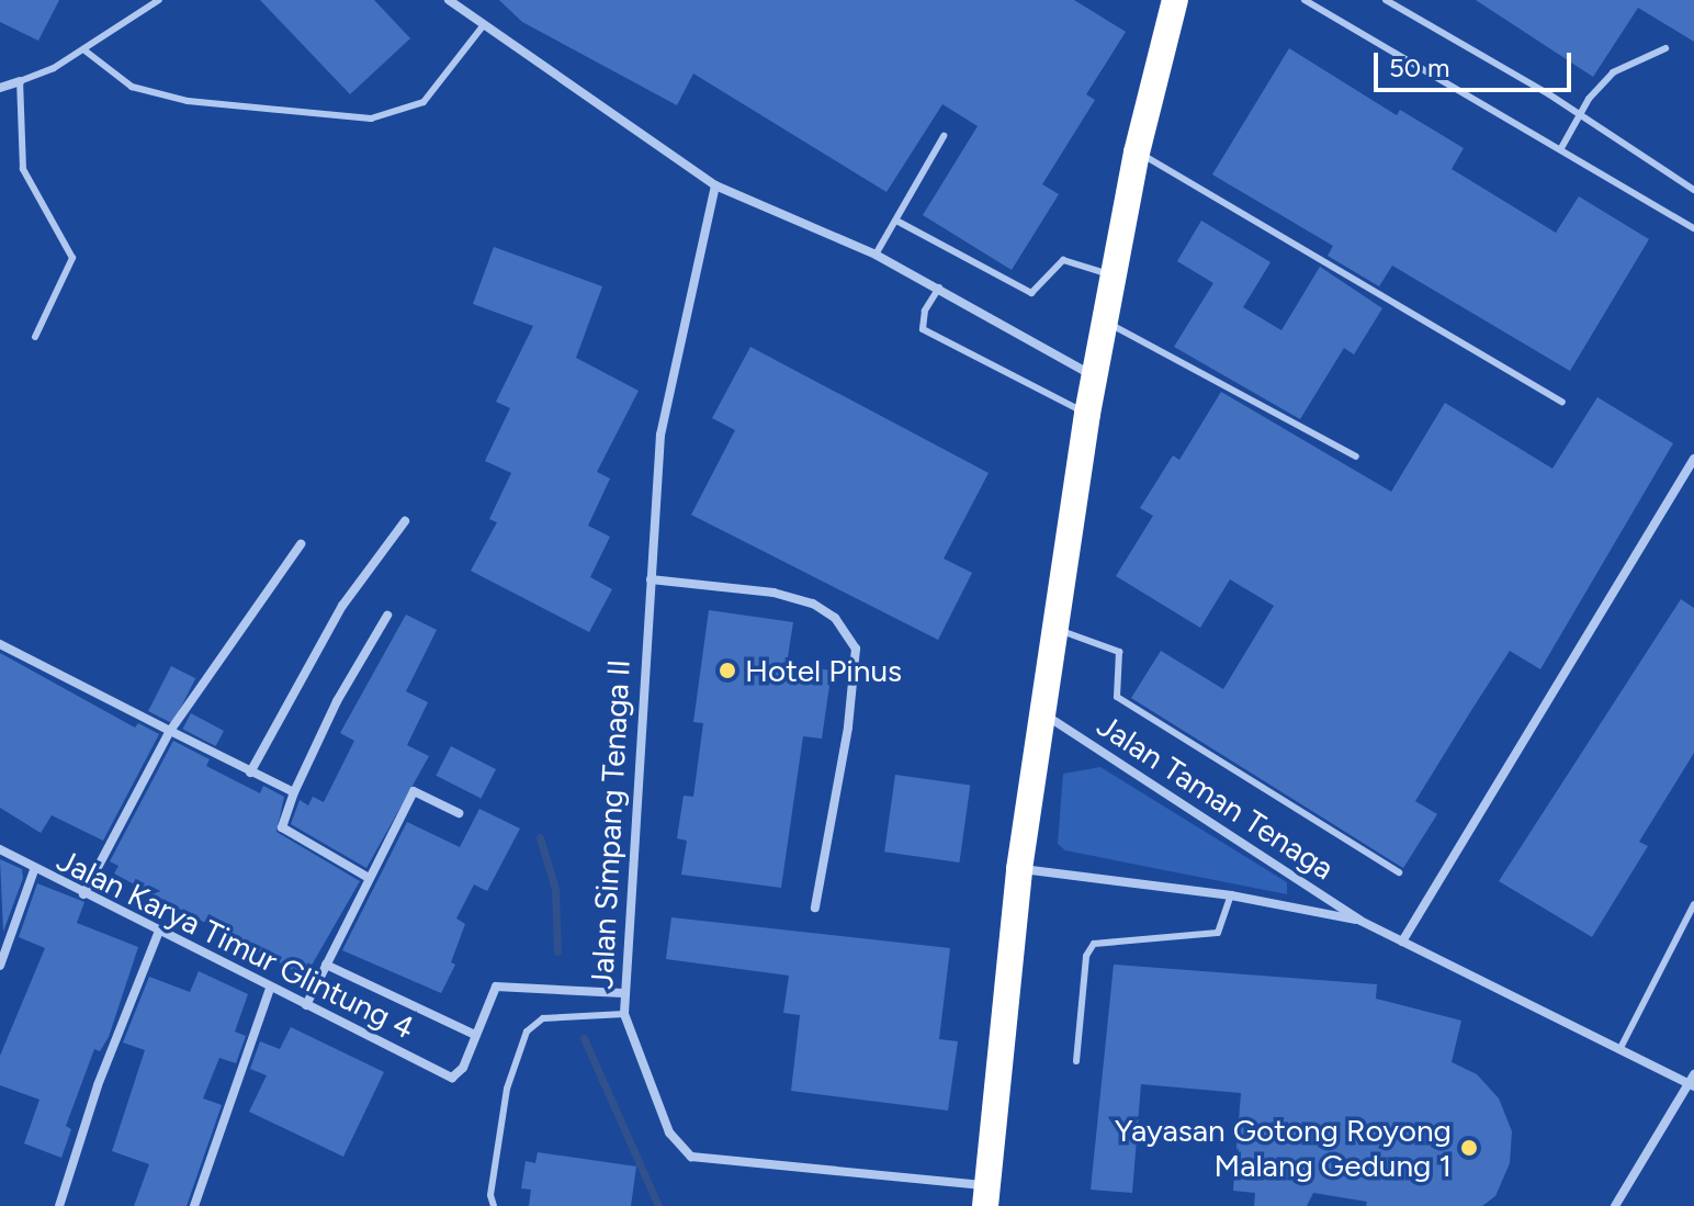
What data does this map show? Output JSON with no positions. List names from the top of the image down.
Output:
{
  "streets": {
    "street": ["Jalan Taman Tenaga", "Jalan Simpang Tenaga II", "Jalan Karya Timur Glintung 4"]
  },
  "places": ["Hotel Pinus", "Yayasan Gotong Royong Malang Gedung 1"],
  "scale_bar": "50 m"
}
